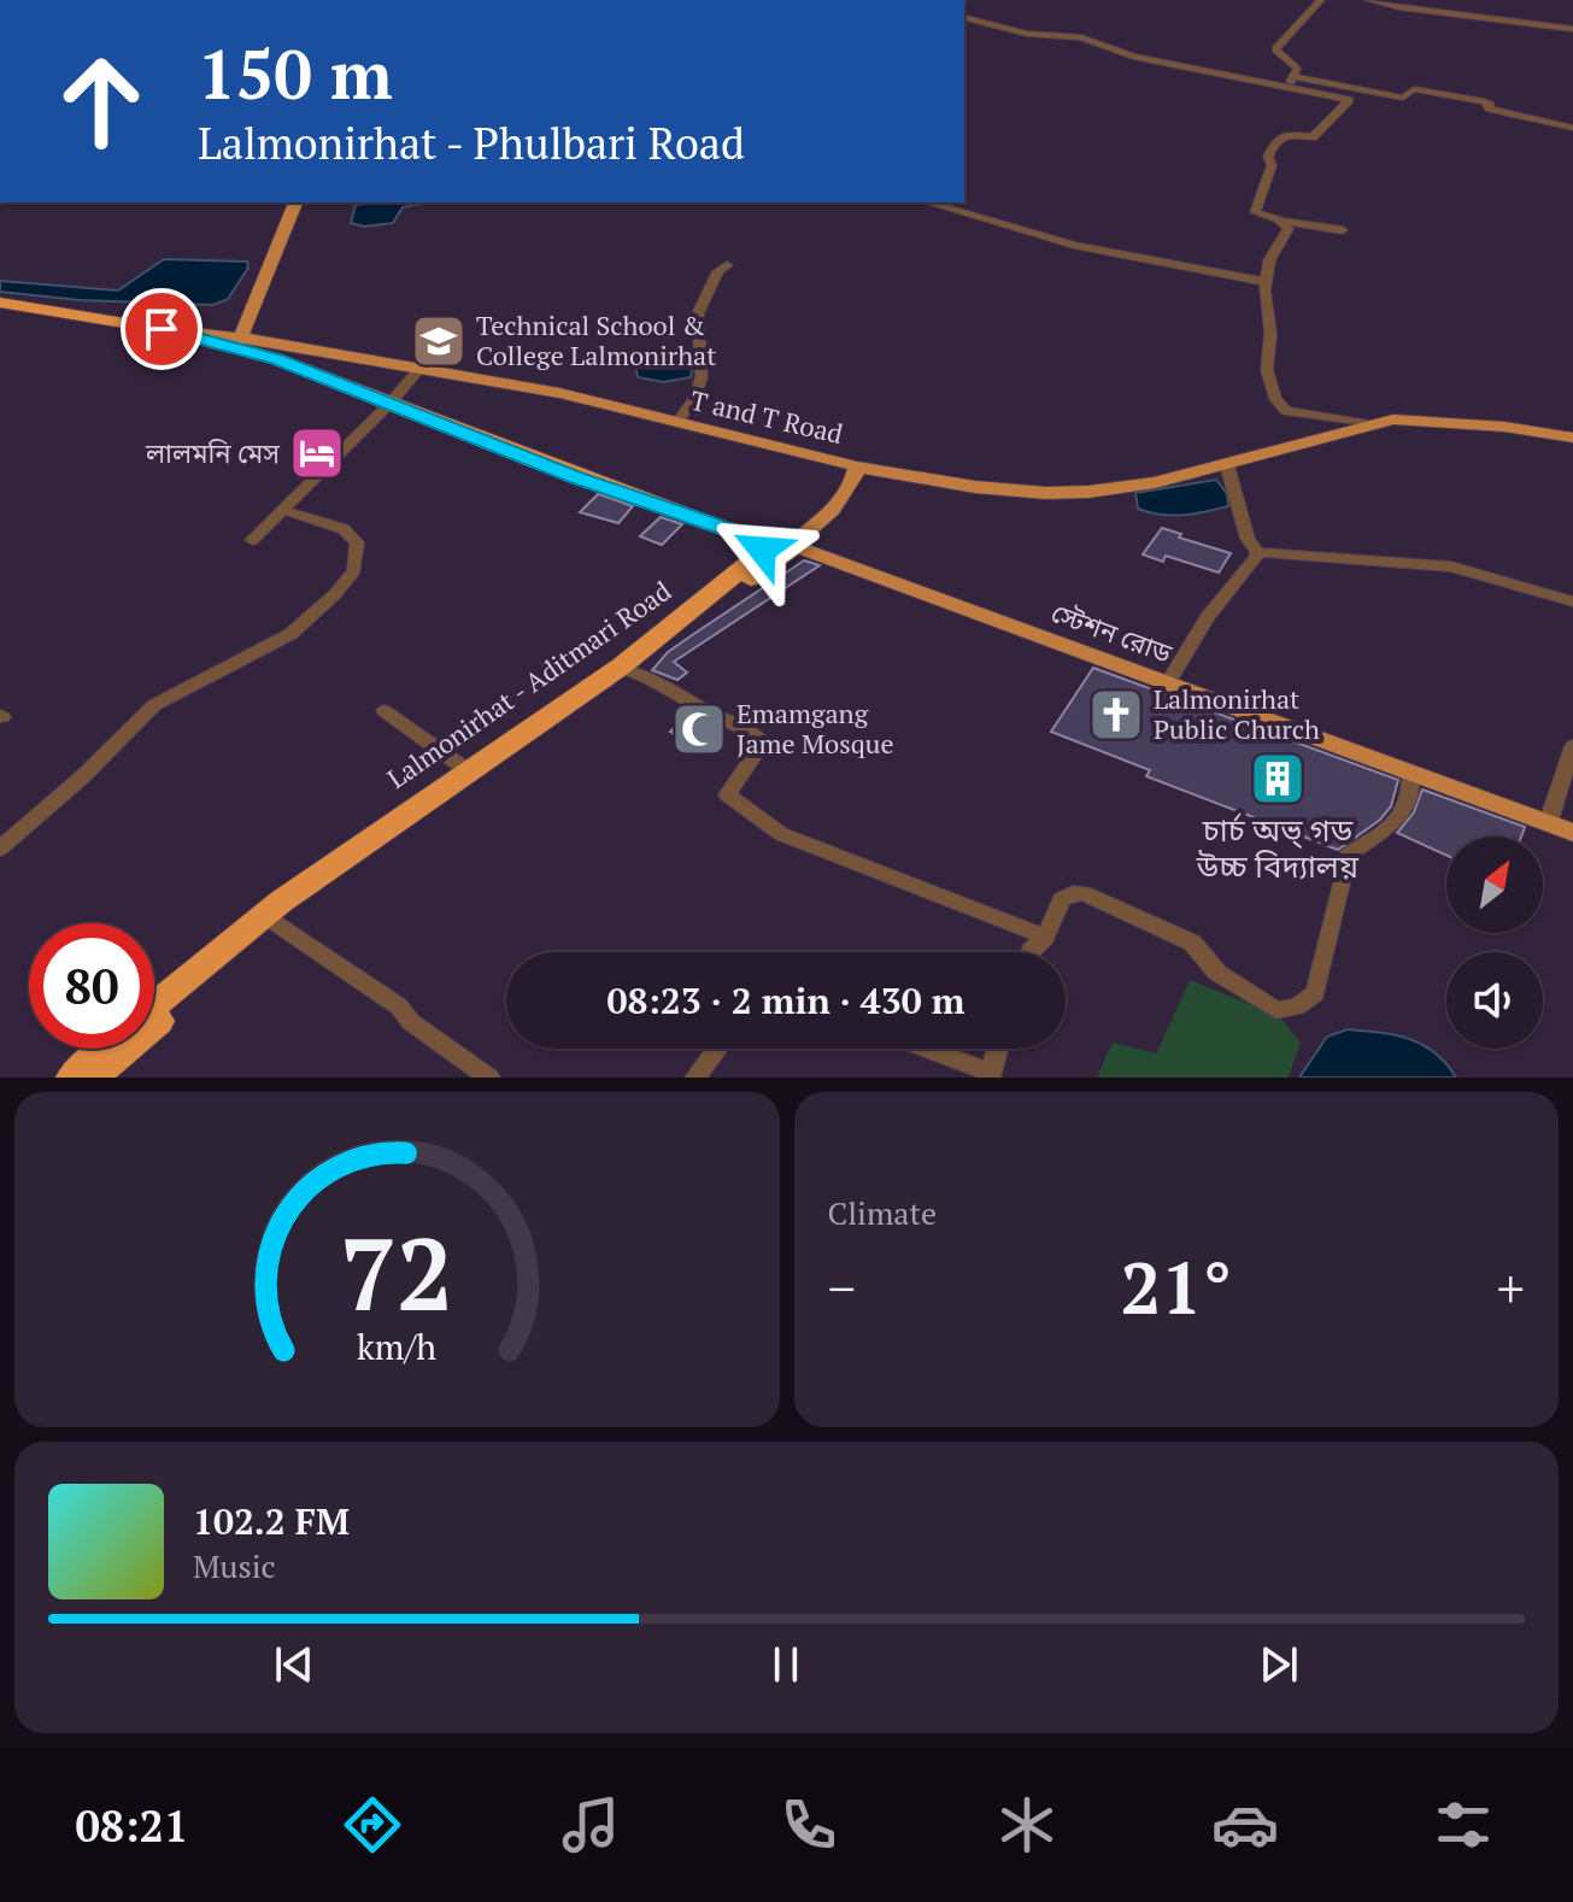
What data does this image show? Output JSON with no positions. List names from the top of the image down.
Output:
{
  "streets": {
    "highway": ["Lalmonirhat - Aditmari Road"],
    "main road": ["T and T Road", "স্টেশন রোড"]
  },
  "crossings": [
    ["স্টেশন রোড", "Lalmonirhat - Aditmari Road"]
  ],
  "places": {
    "school or university": ["Technical School & College Lalmonirhat"],
    "hotel": ["লালমনি মেস"],
    "church": ["Lalmonirhat Public Church"],
    "mosque": ["Emamgang Jame Mosque"],
    "building": ["চার্চ অভ্ গড ‍উচ্চ বিদ্যালয়"]
  },
  "north": "top right",
  "page": {
    "turn": ["150 m", "Lalmonirhat - Phulbari Road"],
    "limit": "80",
    "trip": "08:23 · 2 min · 430 m",
    "tile": "Climate",
    "heat": ["−", "21°", "+"],
    "song": ["102.2 FM", "Music"],
    "tabs": "08:21",
    "gauge": ["72", "km/h"]
  }
}
